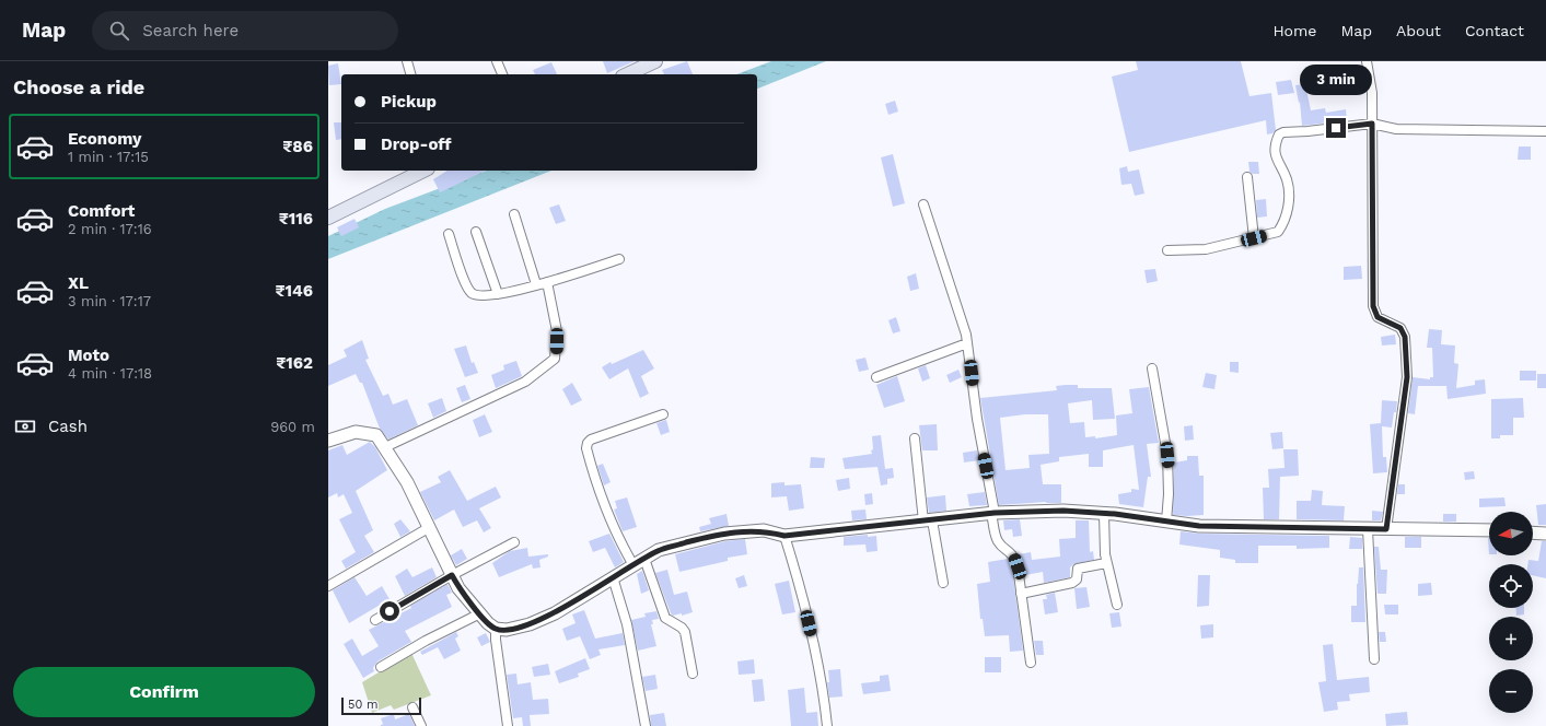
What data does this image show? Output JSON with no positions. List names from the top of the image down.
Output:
{
  "scale_bar": "50 m",
  "north": "left",
  "page": {
    "header": "Map",
    "search": "Search here",
    "nav": [
      "Home",
      "Map",
      "About",
      "Contact"
    ],
    "heading": "Choose a ride",
    "bubble": "3 min",
    "banner": ["Pickup", "Drop-off"],
    "list": [
      {
        "name": "Economy",
        "note": "1 min · 17:15",
        "value": "₹86"
      },
      {
        "name": "Comfort",
        "note": "2 min · 17:16",
        "value": "₹116"
      },
      {
        "name": "XL",
        "note": "3 min · 17:17",
        "value": "₹146"
      },
      {
        "name": "Moto",
        "note": "4 min · 17:18",
        "value": "₹162"
      }
    ],
    "pay": ["Cash", "960 m"],
    "map_buttons": ["+", "−"],
    "buttons": "Confirm",
    "scale": "50 m"
  }
}
